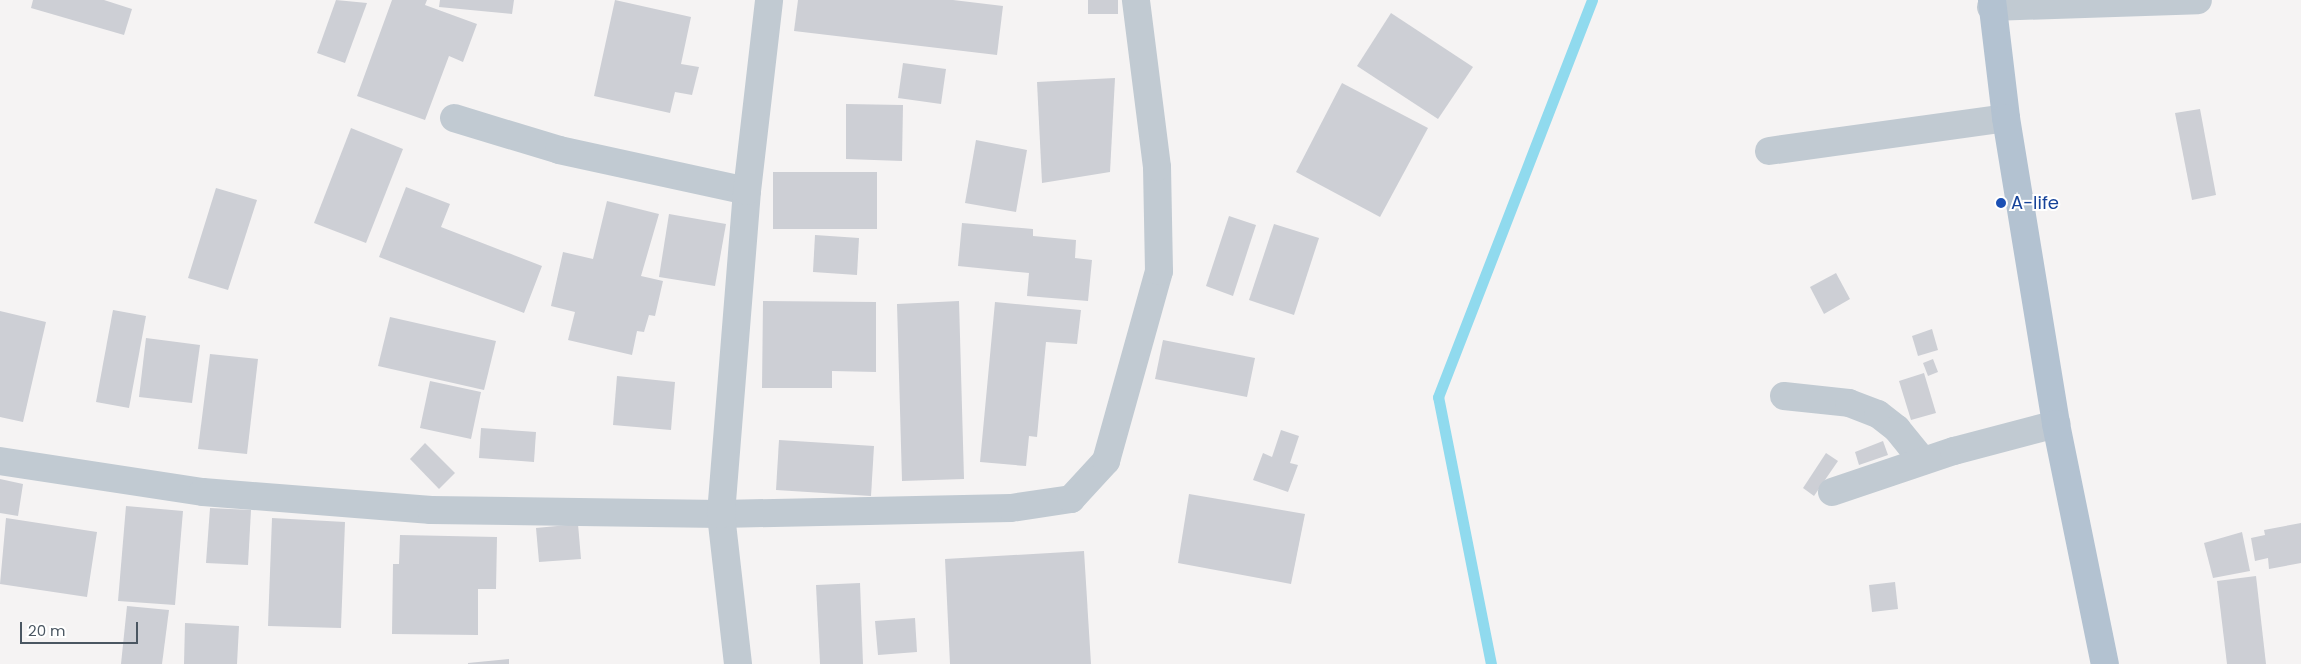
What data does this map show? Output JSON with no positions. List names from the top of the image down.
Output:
{
  "places": ["A-life"],
  "scale_bar": "20 m"
}
